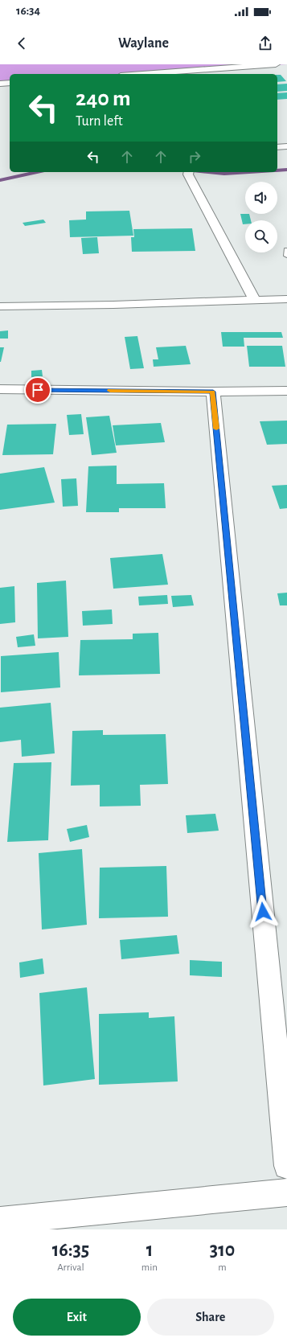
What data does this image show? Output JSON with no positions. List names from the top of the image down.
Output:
{
  "page": {
    "status": "16:34",
    "header": "Waylane",
    "turn": ["240 m", "Turn left"],
    "eta": [
      "16:35",
      "Arrival",
      "1",
      "min",
      "310",
      "m"
    ],
    "buttons": ["Exit", "Share"]
  }
}
